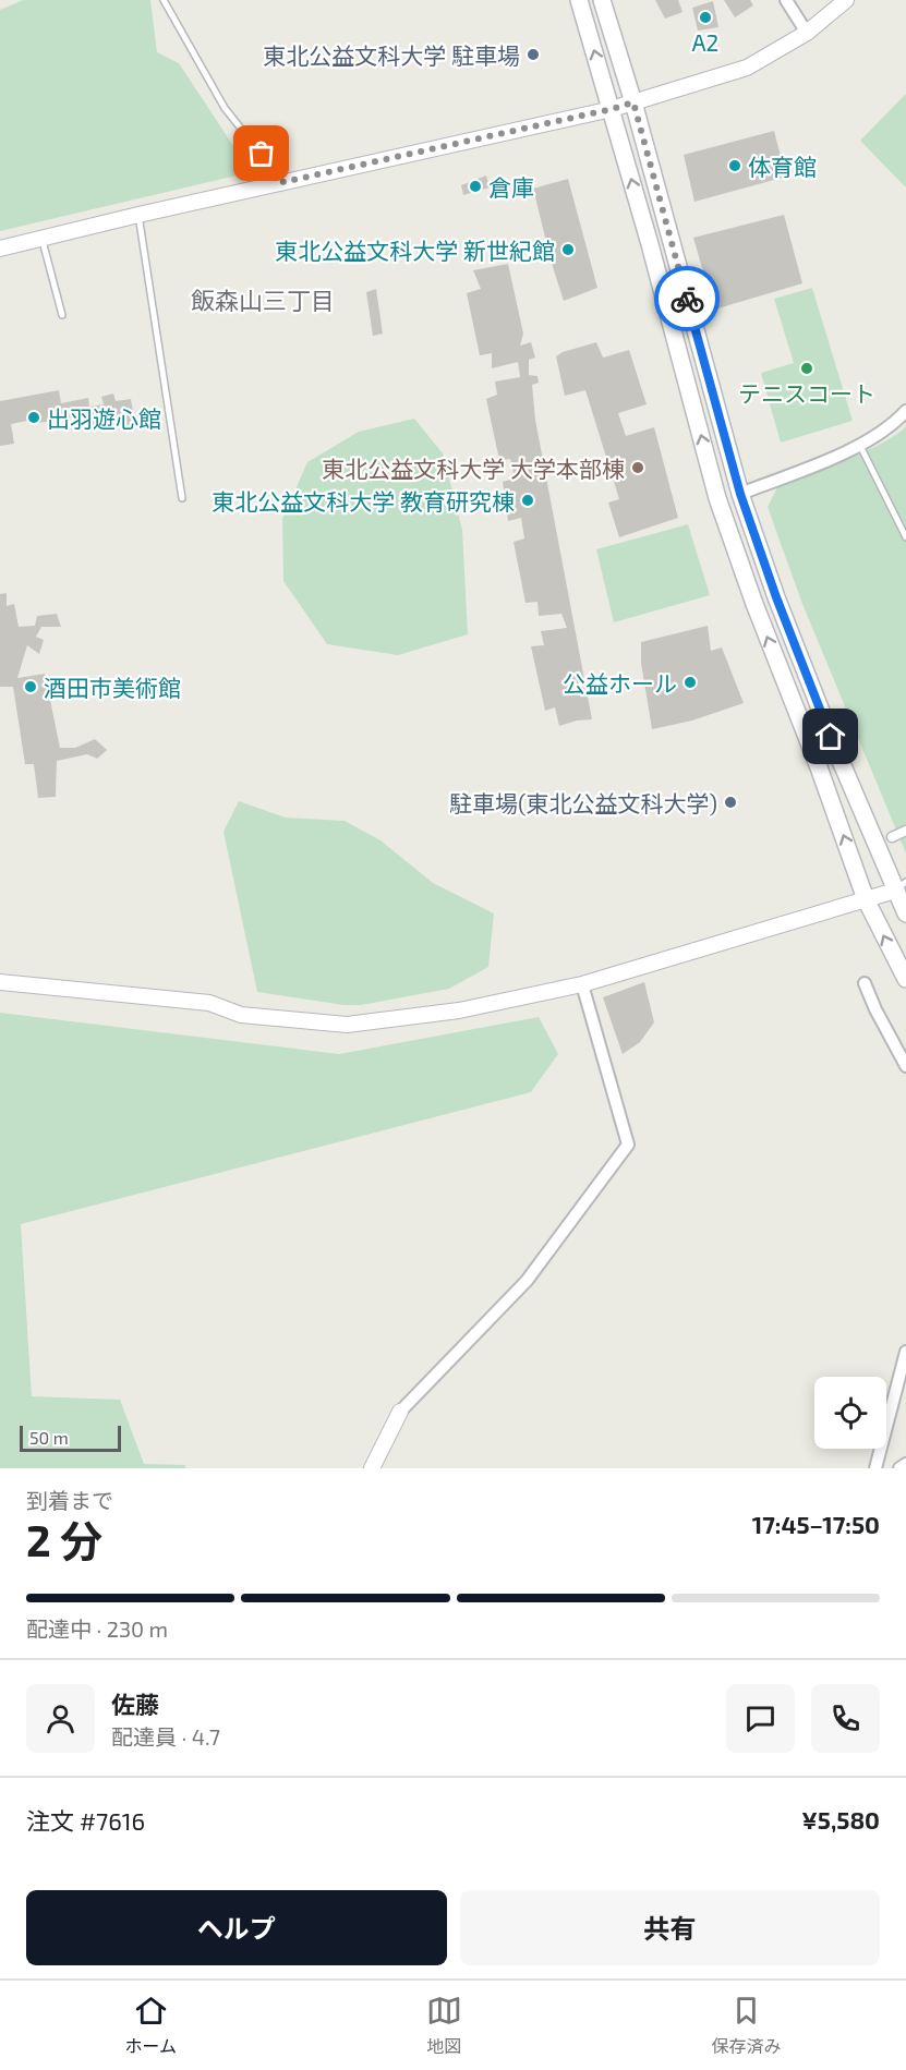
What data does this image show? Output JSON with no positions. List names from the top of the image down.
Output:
{
  "districts": ["飯森山三丁目"],
  "places": [
    "A2",
    "東北公益文科大学 駐車場",
    "体育館",
    "倉庫",
    "東北公益文科大学 新世紀館",
    "テニスコート",
    "出羽遊心館",
    "東北公益文科大学 大学本部棟",
    "東北公益文科大学 教育研究棟",
    "公益ホール",
    "酒田市美術館",
    "駐車場(東北公益文科大学)"
  ],
  "scale_bar": "50 m",
  "page": {
    "scale": "50 m",
    "heading": ["2 分", "到着まで", "17:45–17:50"],
    "panel": [
      "佐藤",
      "配達員 · 4.7",
      "注文 #7616",
      "¥5,580"
    ],
    "bar": "配達中 · 230 m",
    "buttons": ["ヘルプ", "共有"],
    "tabs": ["ホーム", "地図", "保存済み"]
  }
}
